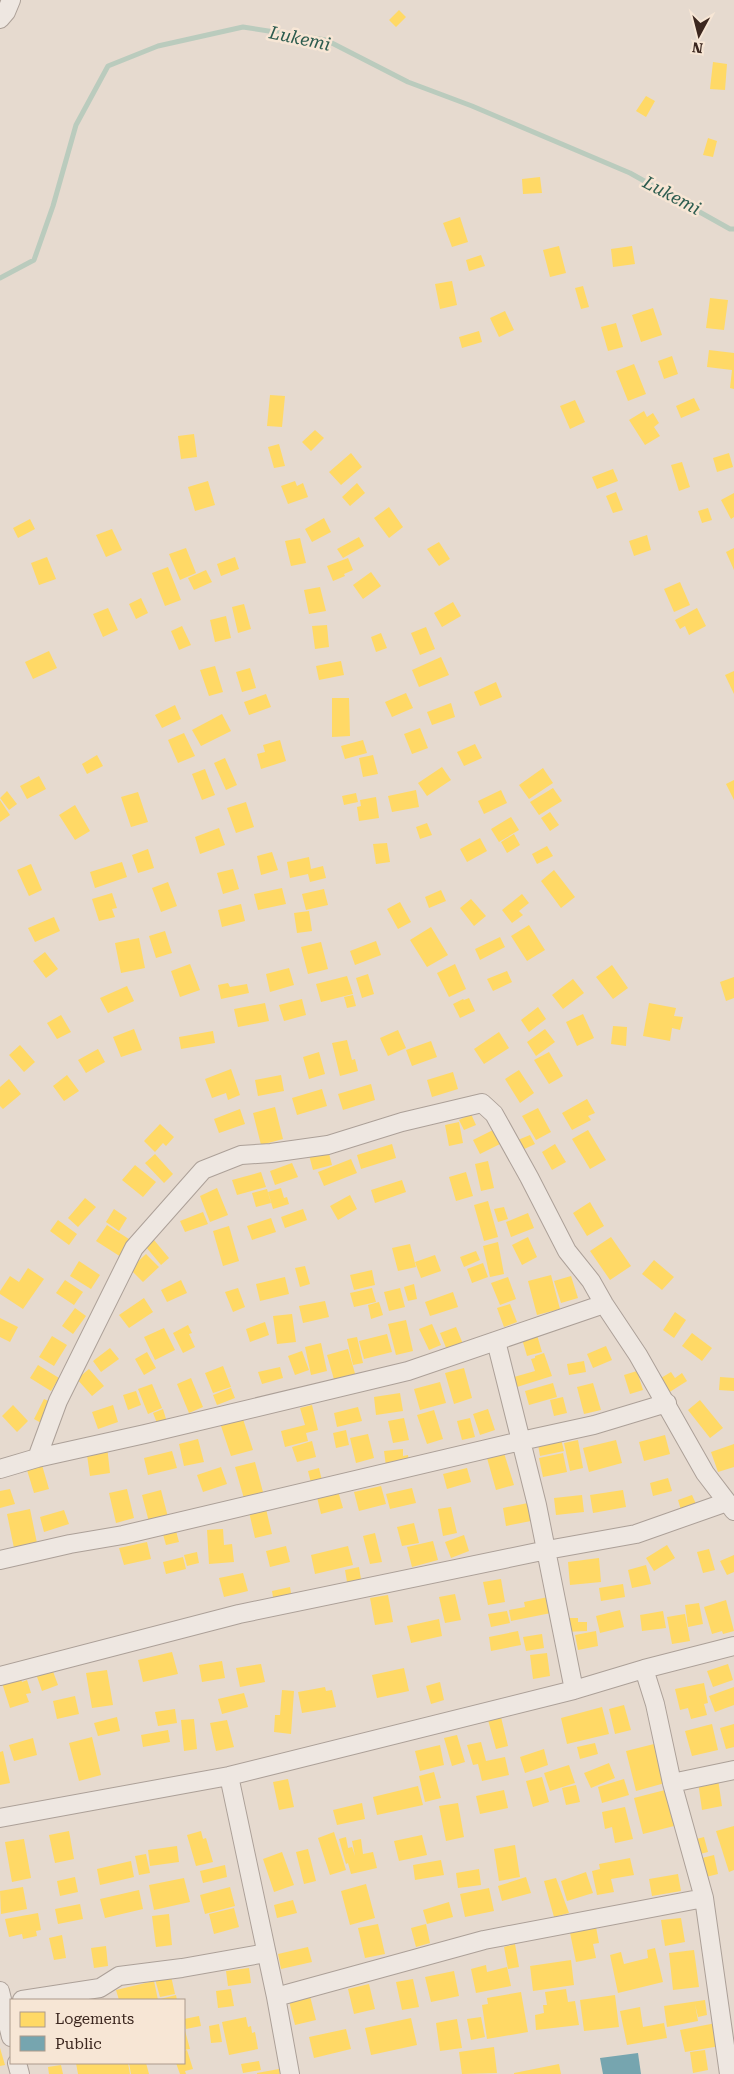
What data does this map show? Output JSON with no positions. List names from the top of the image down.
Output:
{
  "water": ["Lukemi"],
  "legend": ["Logements", "Public"],
  "north": "bottom"
}
